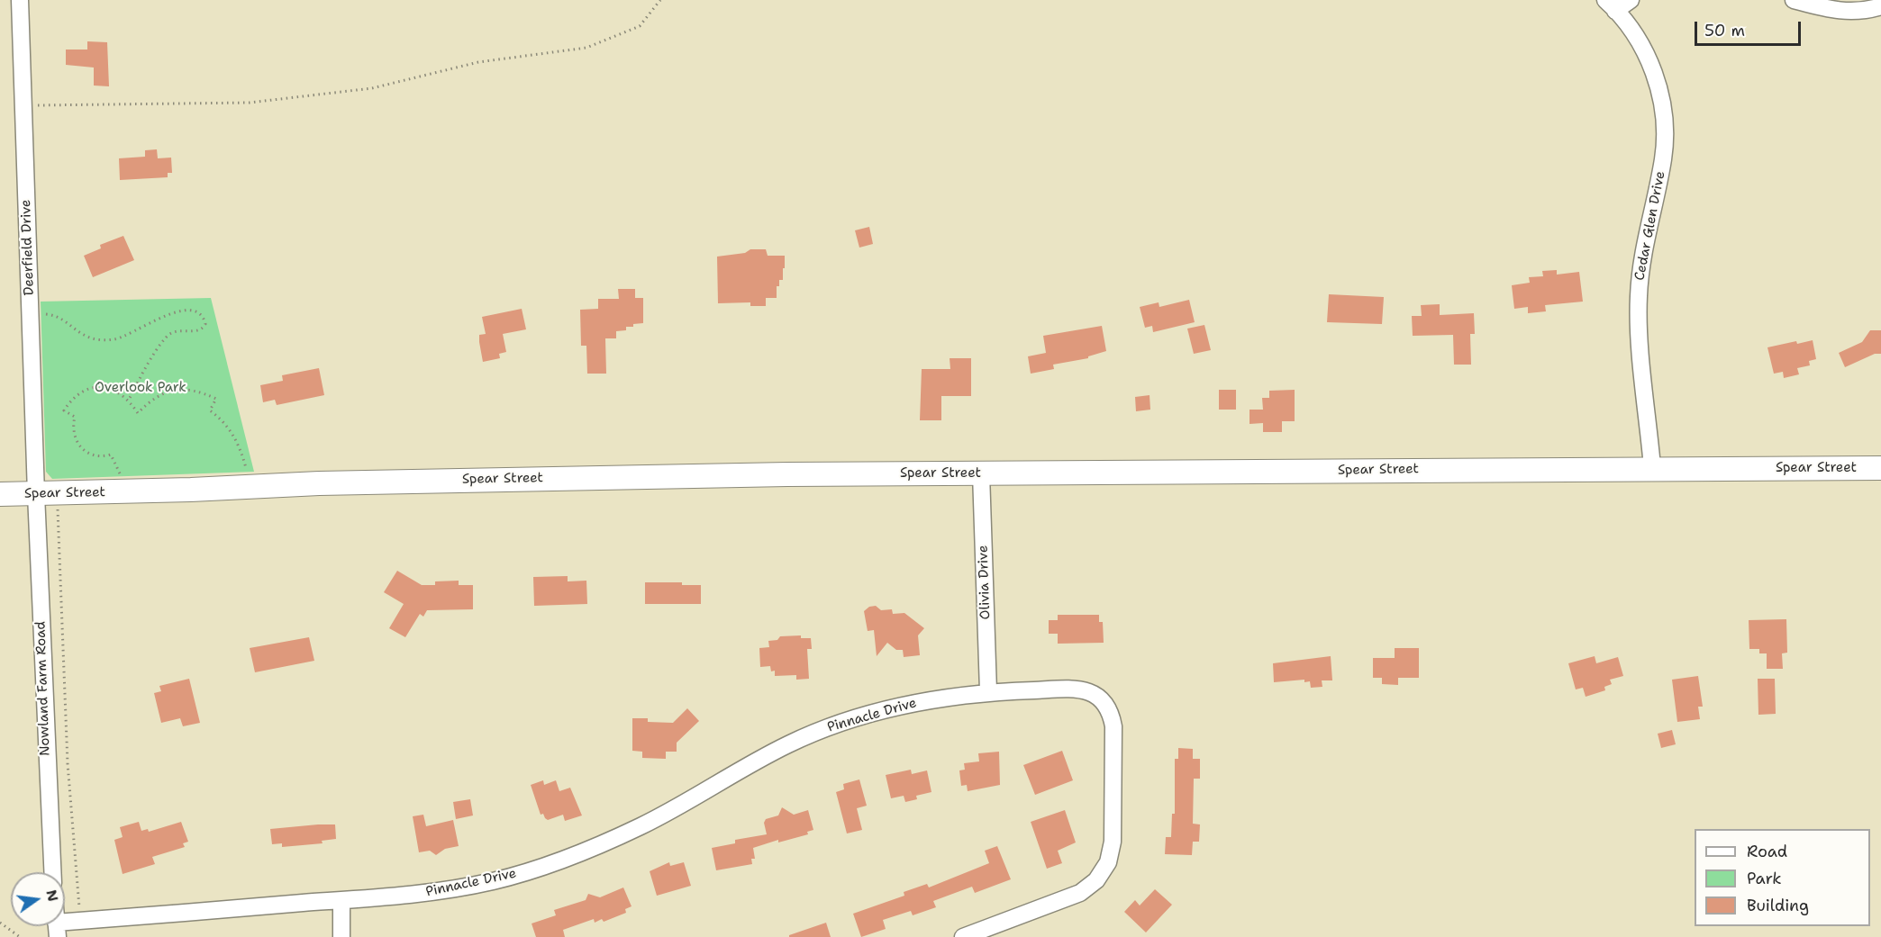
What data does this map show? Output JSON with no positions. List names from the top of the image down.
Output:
{
  "streets": {
    "main road": ["Spear Street"],
    "street": [
      "Cedar Glen Drive",
      "Deerfield Drive",
      "Olivia Drive",
      "Nowland Farm Road",
      "Pinnacle Drive"
    ]
  },
  "crossings": [
    ["Cedar Glen Drive", "Spear Street"],
    ["Deerfield Drive", "Spear Street"],
    ["Deerfield Drive", "Nowland Farm Road"],
    ["Spear Street", "Olivia Drive"],
    ["Spear Street", "Nowland Farm Road"],
    ["Olivia Drive", "Pinnacle Drive"]
  ],
  "parks": ["Overlook Park"],
  "legend": ["Road", "Park", "Building"],
  "scale_bar": "50 m",
  "north": "right"
}
